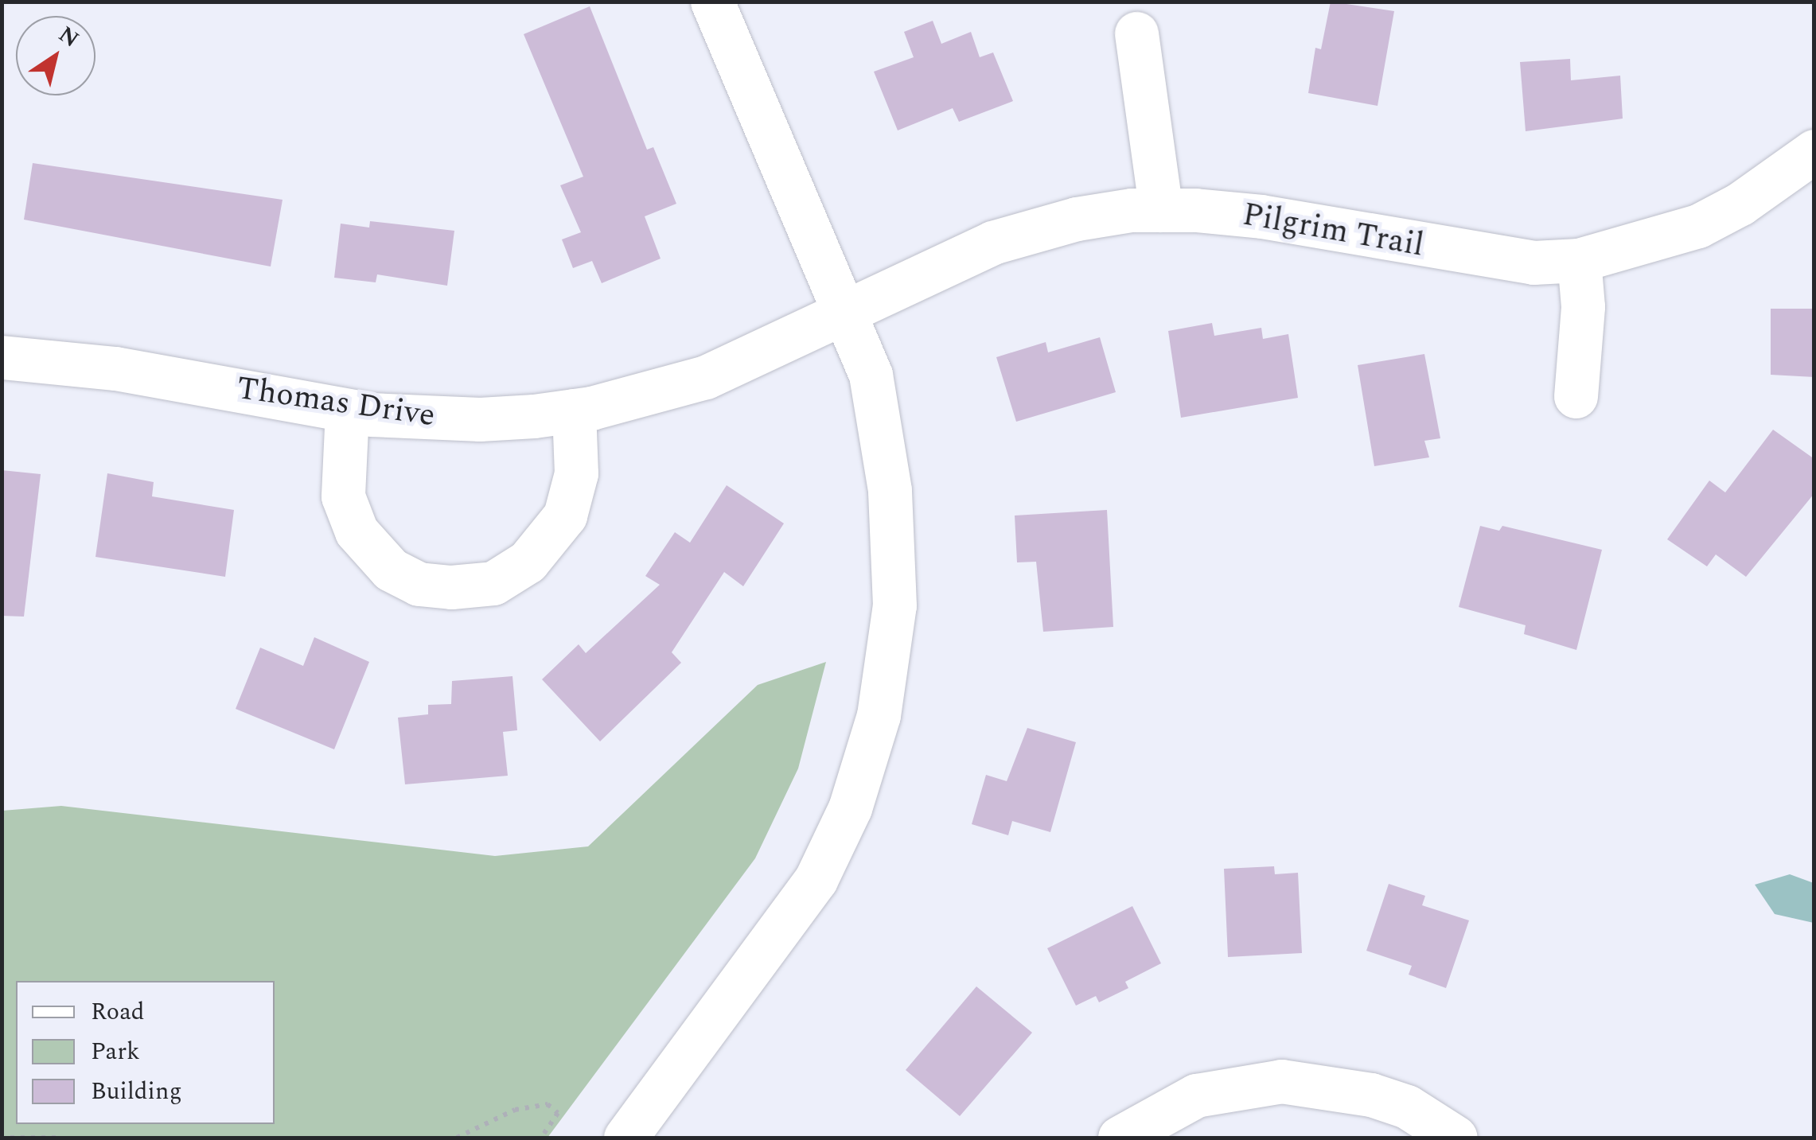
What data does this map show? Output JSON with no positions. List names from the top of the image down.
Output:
{
  "streets": {
    "street": ["Pilgrim Trail", "Thomas Drive"]
  },
  "crossings": [
    ["Pilgrim Trail", "Thomas Drive"]
  ],
  "legend": ["Road", "Park", "Building"],
  "north": "top right"
}
